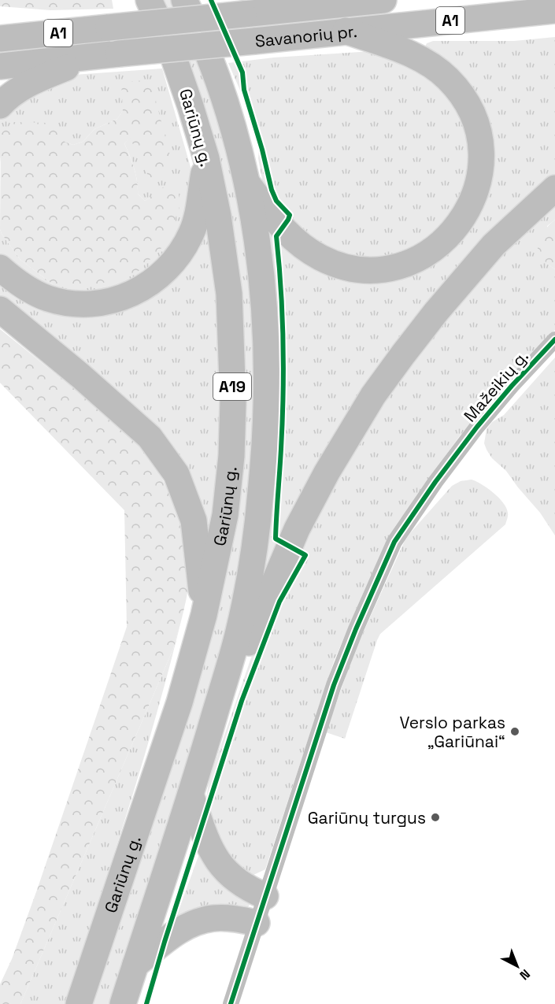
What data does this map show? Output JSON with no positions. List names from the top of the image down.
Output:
{
  "streets": {
    "highway": [
      "A1",
      "Savanorių pr.",
      "Gariūnų g.",
      "A19"
    ],
    "street": ["Mažeikių g."]
  },
  "places": ["Verslo parkas „Gariūnai“", "Gariūnų turgus"],
  "north": "bottom right"
}
